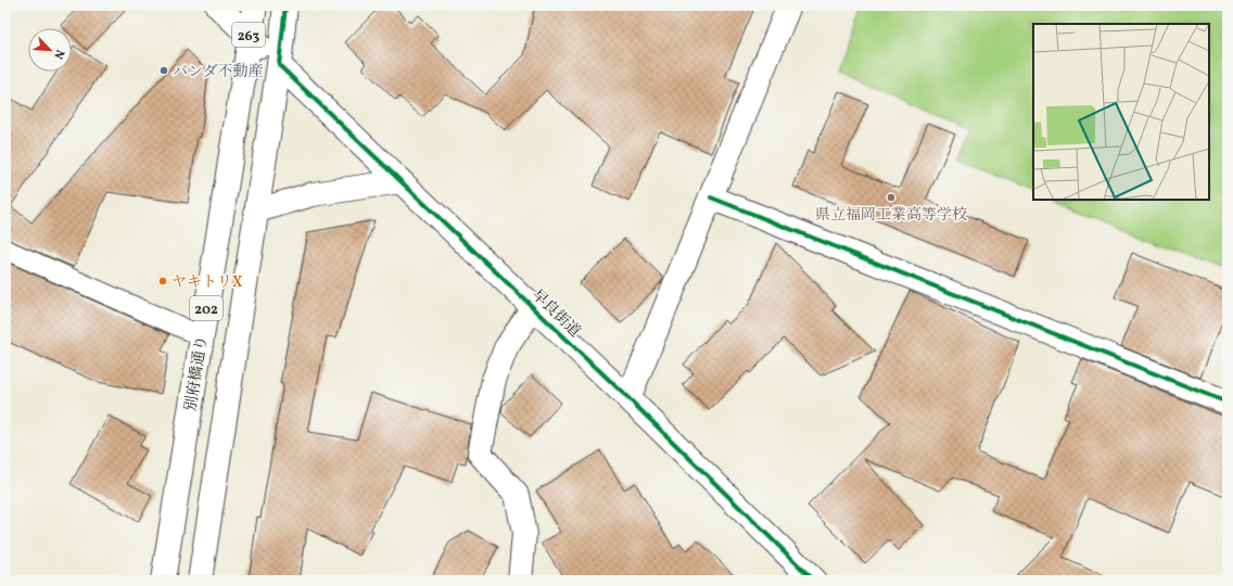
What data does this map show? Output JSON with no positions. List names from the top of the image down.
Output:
{
  "streets": {
    "main road": [
      "263",
      "202",
      "早良街道",
      "別府橋通り"
    ]
  },
  "crossings": [
    ["263", "202"],
    ["263", "早良街道"],
    ["263", "別府橋通り"],
    ["202", "早良街道"],
    ["202", "別府橋通り"]
  ],
  "places": ["パンダ不動産", "県立福岡工業高等学校", "ヤキトリX"],
  "north": "bottom right"
}
